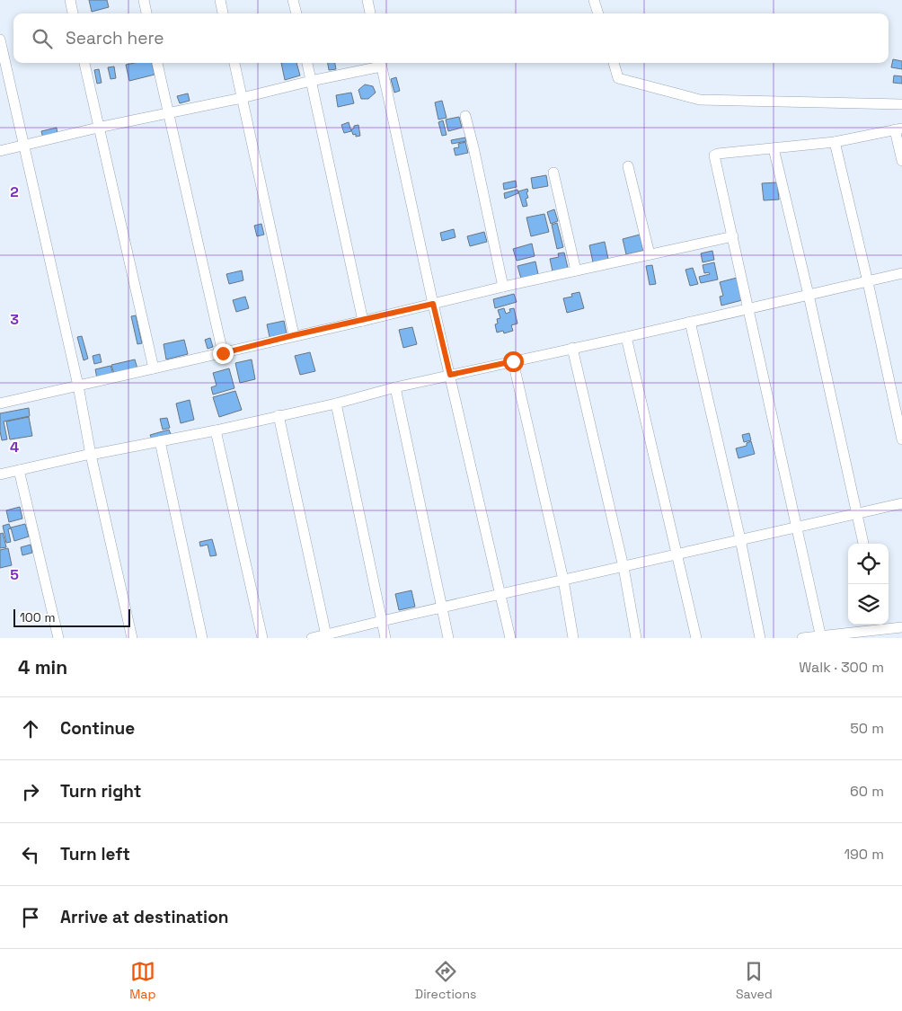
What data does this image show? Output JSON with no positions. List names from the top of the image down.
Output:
{
  "scale_bar": "100 m",
  "page": {
    "search": "Search here",
    "scale": "100 m",
    "heading": ["4 min", "Walk · 300 m"],
    "list": [
      ["Continue", "50 m"],
      ["Turn right", "60 m"],
      ["Turn left", "190 m"],
      "Arrive at destination"
    ],
    "nav": ["Map", "Directions", "Saved"]
  },
  "grid": {
    "rows": [
      "2",
      "3",
      "4",
      "5"
    ]
  }
}
